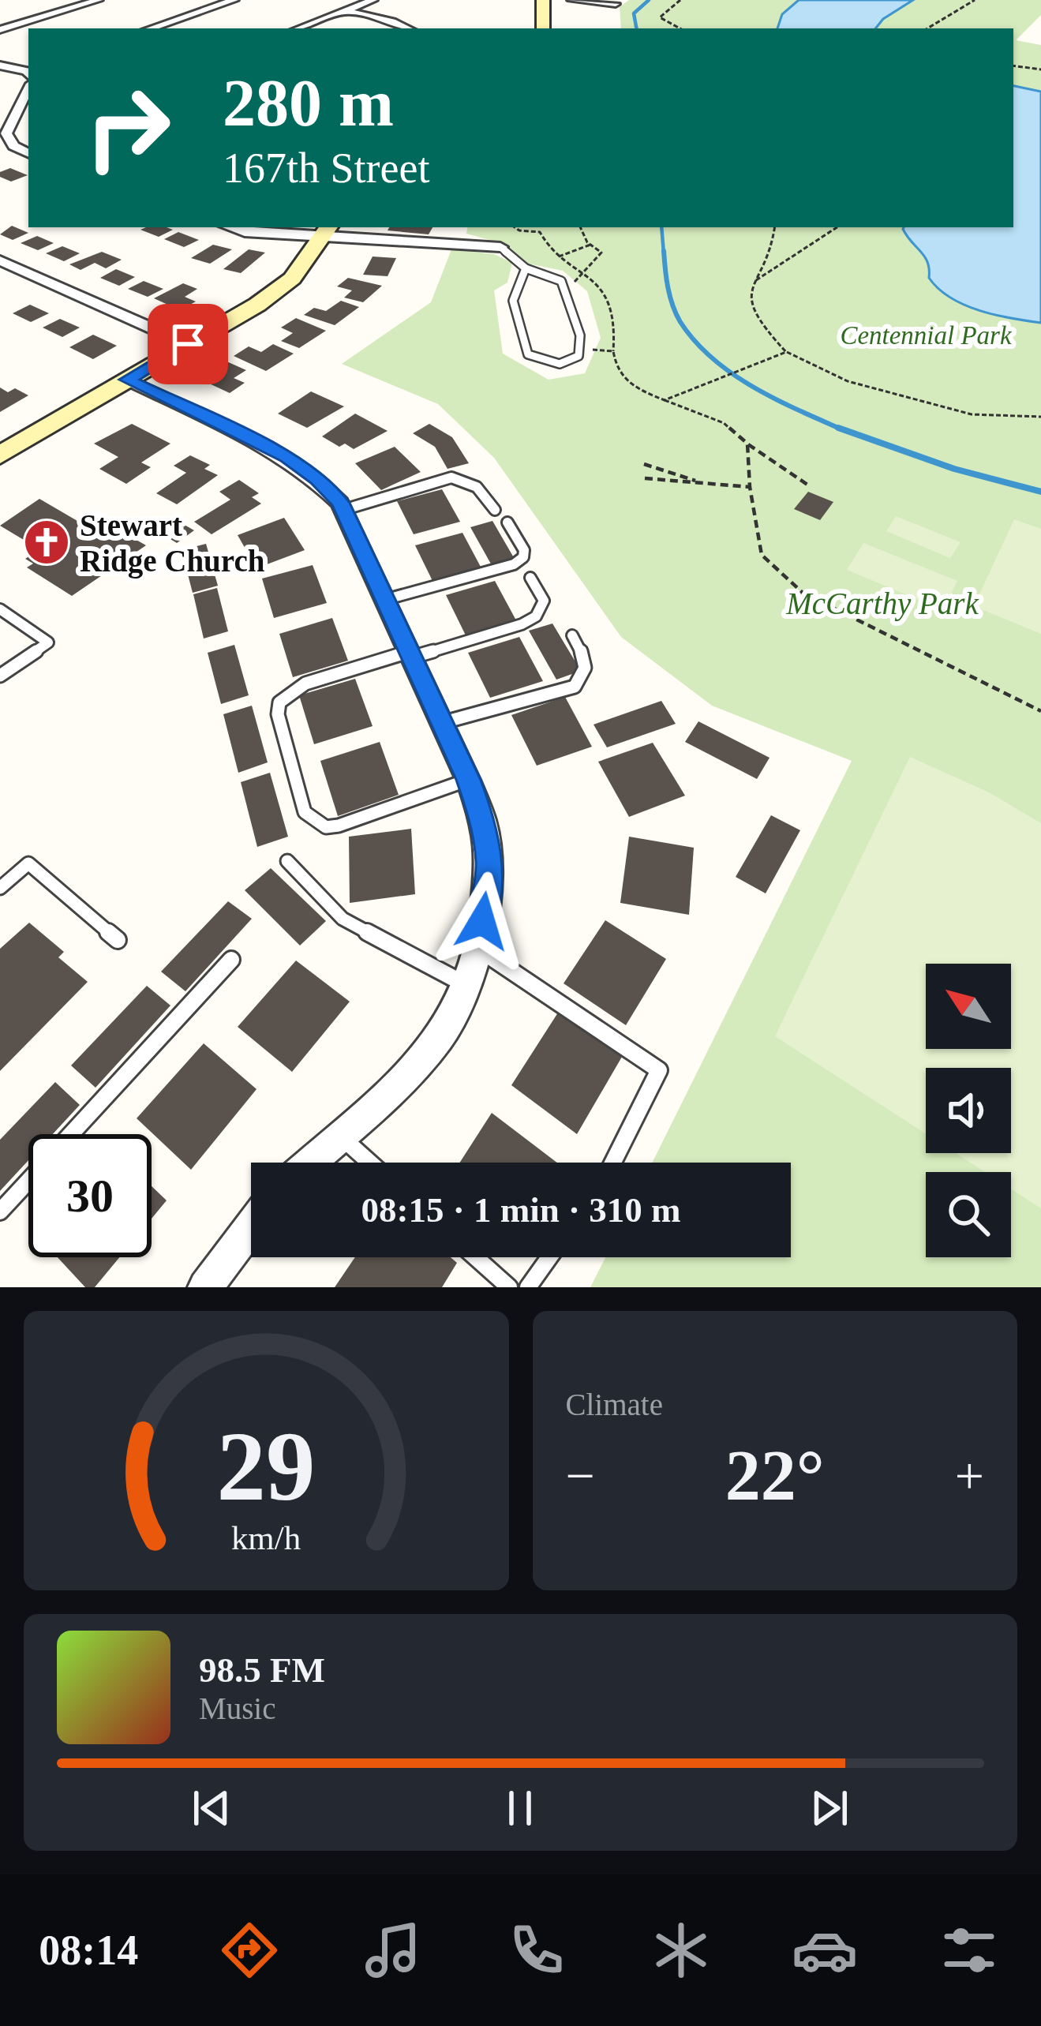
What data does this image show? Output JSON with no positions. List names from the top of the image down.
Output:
{
  "parks": ["Centennial Park", "McCarthy Park"],
  "places": {
    "church": ["Stewart Ridge Church"]
  },
  "north": "top left",
  "page": {
    "turn": ["280 m", "167th Street"],
    "limit": "30",
    "trip": "08:15 · 1 min · 310 m",
    "tile": "Climate",
    "heat": ["−", "22°", "+"],
    "song": ["98.5 FM", "Music"],
    "tabs": "08:14",
    "gauge": ["29", "km/h"]
  }
}
